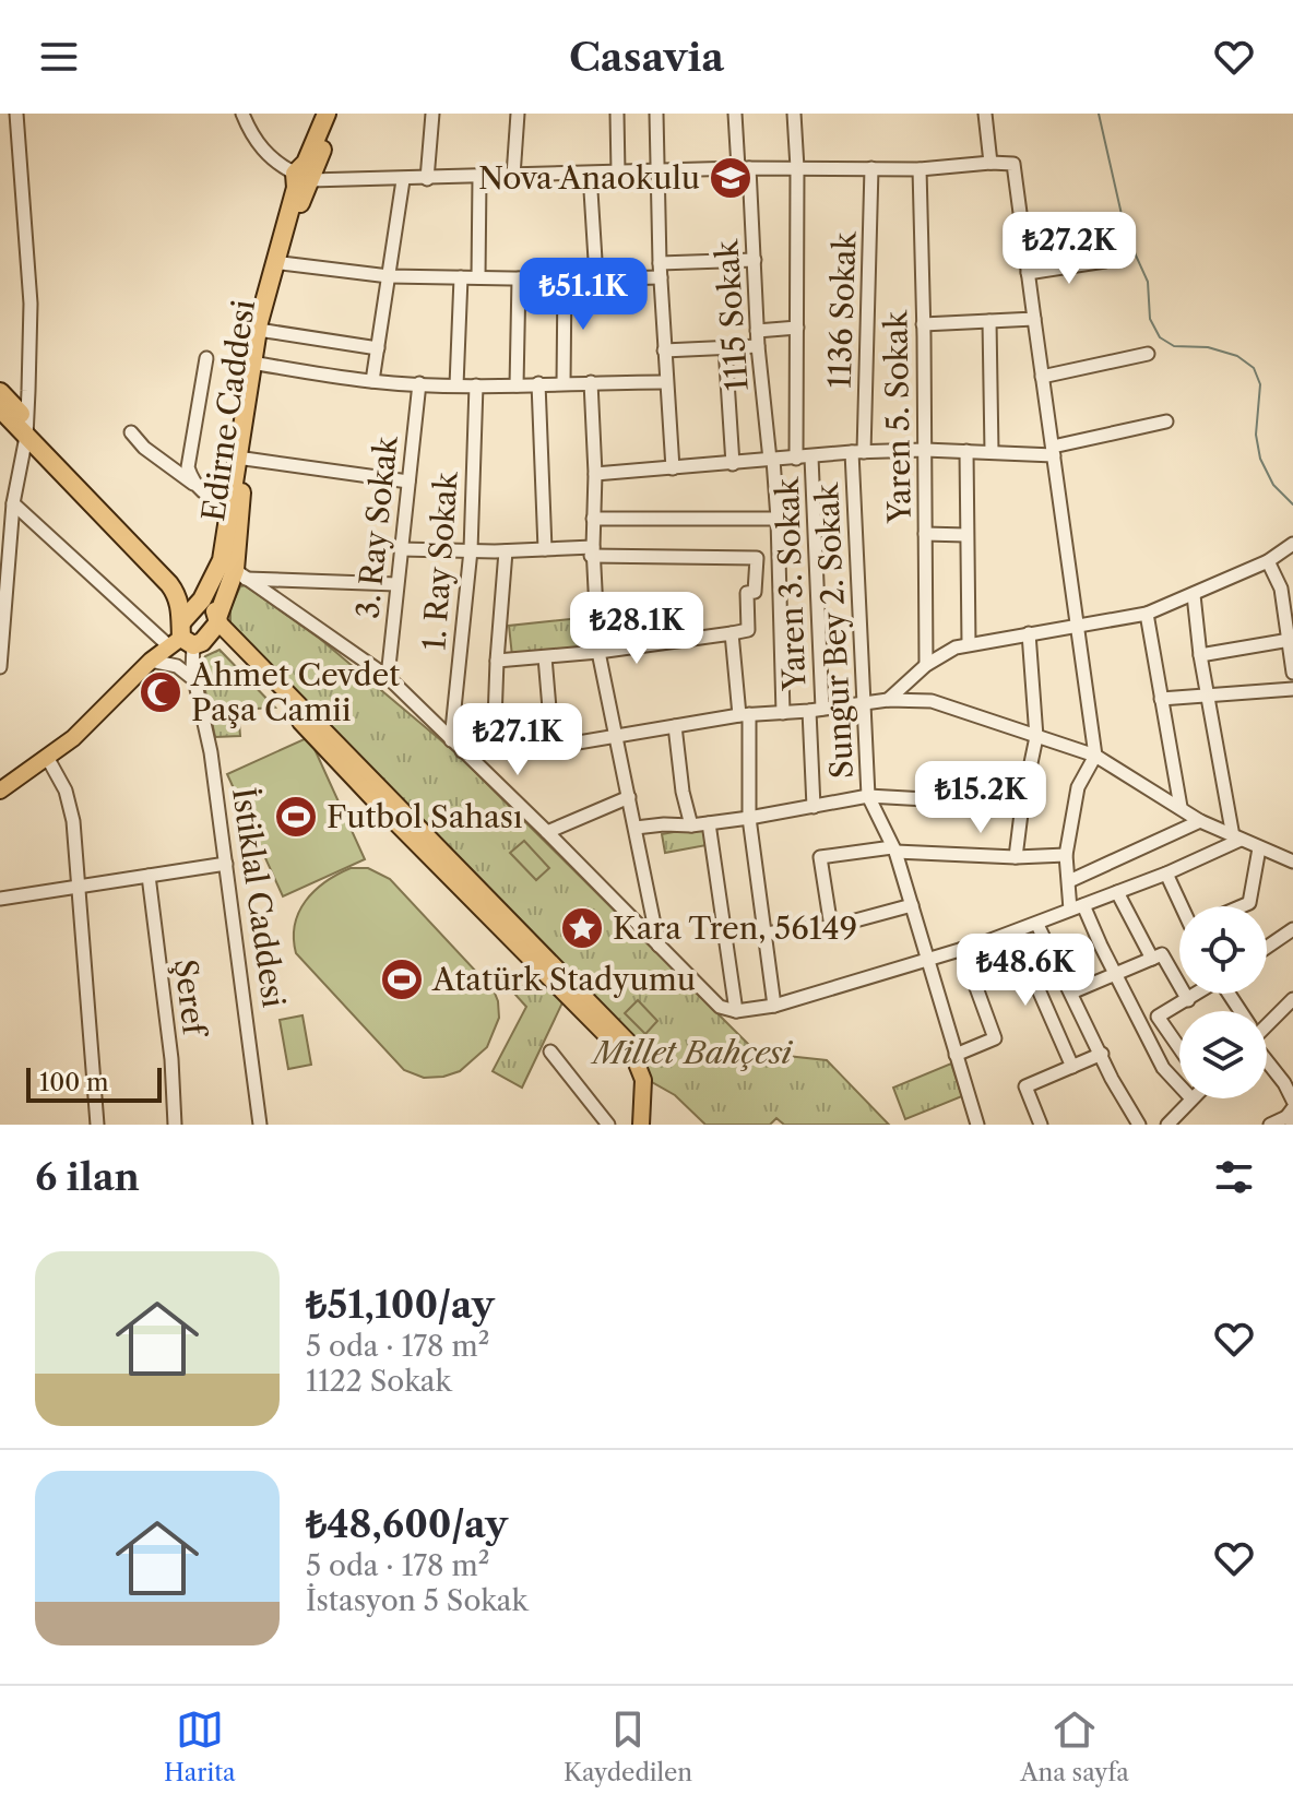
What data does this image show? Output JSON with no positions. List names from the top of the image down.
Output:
{
  "streets": {
    "highway": ["Edirne Caddesi"],
    "street": [
      "1136 Sokak",
      "1115 Sokak",
      "Yaren 5. Sokak",
      "3. Ray Sokak",
      "1. Ray Sokak",
      "Yaren 3. Sokak",
      "Sungur Bey 2. Sokak",
      "İstiklal Caddesi",
      "Şeref"
    ]
  },
  "crossings": [
    ["1136 Sokak", "Sungur Bey 2. Sokak"]
  ],
  "parks": ["Millet Bahçesi"],
  "places": {
    "school or university": ["Nova Anaokulu"],
    "mosque": ["Ahmet Cevdet Paşa Camii"],
    "sports": ["Futbol Sahası", "Atatürk Stadyumu"],
    "place": ["Kara Tren, 56149"]
  },
  "scale_bar": "100 m",
  "page": {
    "header": "Casavia",
    "price": [
      "₺27.2K",
      "₺51.1K",
      "₺28.1K",
      "₺27.1K",
      "₺15.2K",
      "₺48.6K"
    ],
    "scale": "100 m",
    "heading": "6 ilan",
    "list": [
      {
        "name": "₺51,100/ay",
        "note": "5 oda · 178 m² · 1122 Sokak"
      },
      {
        "name": "₺48,600/ay",
        "note": "5 oda · 178 m² · İstasyon 5 Sokak"
      }
    ],
    "tabs": ["Harita", "Kaydedilen", "Ana sayfa"]
  }
}
